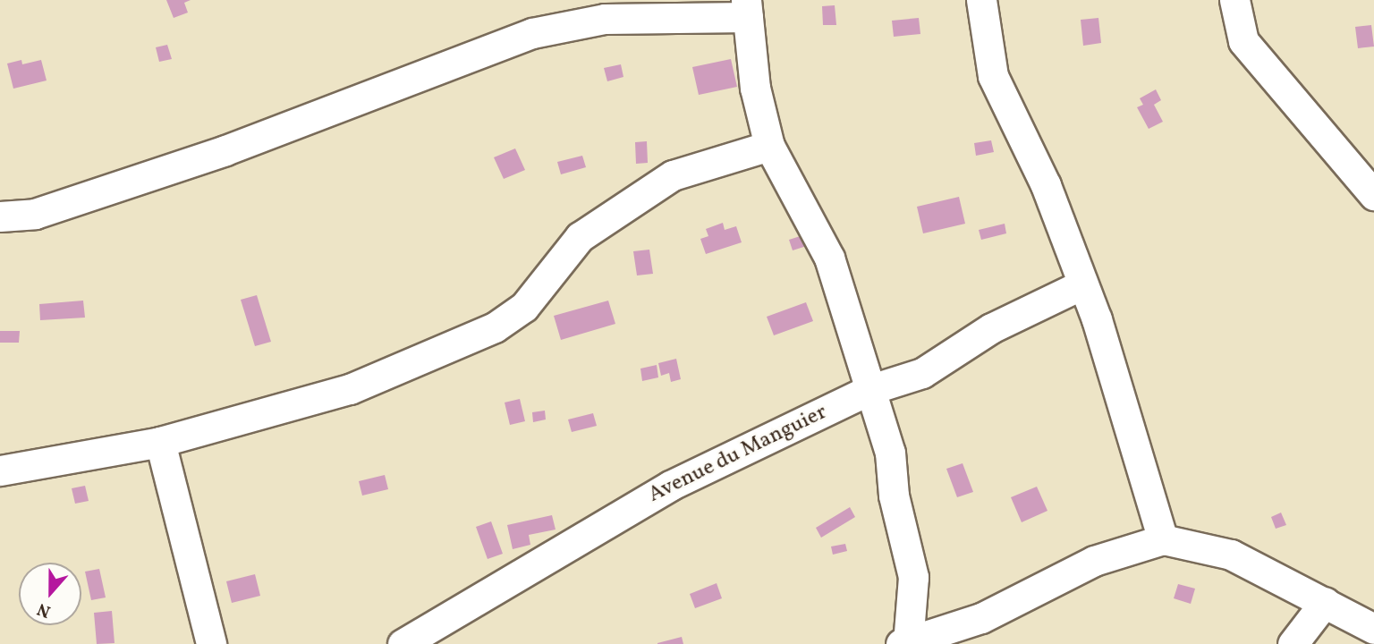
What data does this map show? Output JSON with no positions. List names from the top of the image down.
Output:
{
  "streets": {
    "street": ["Avenue du Manguier"]
  },
  "north": "bottom"
}
